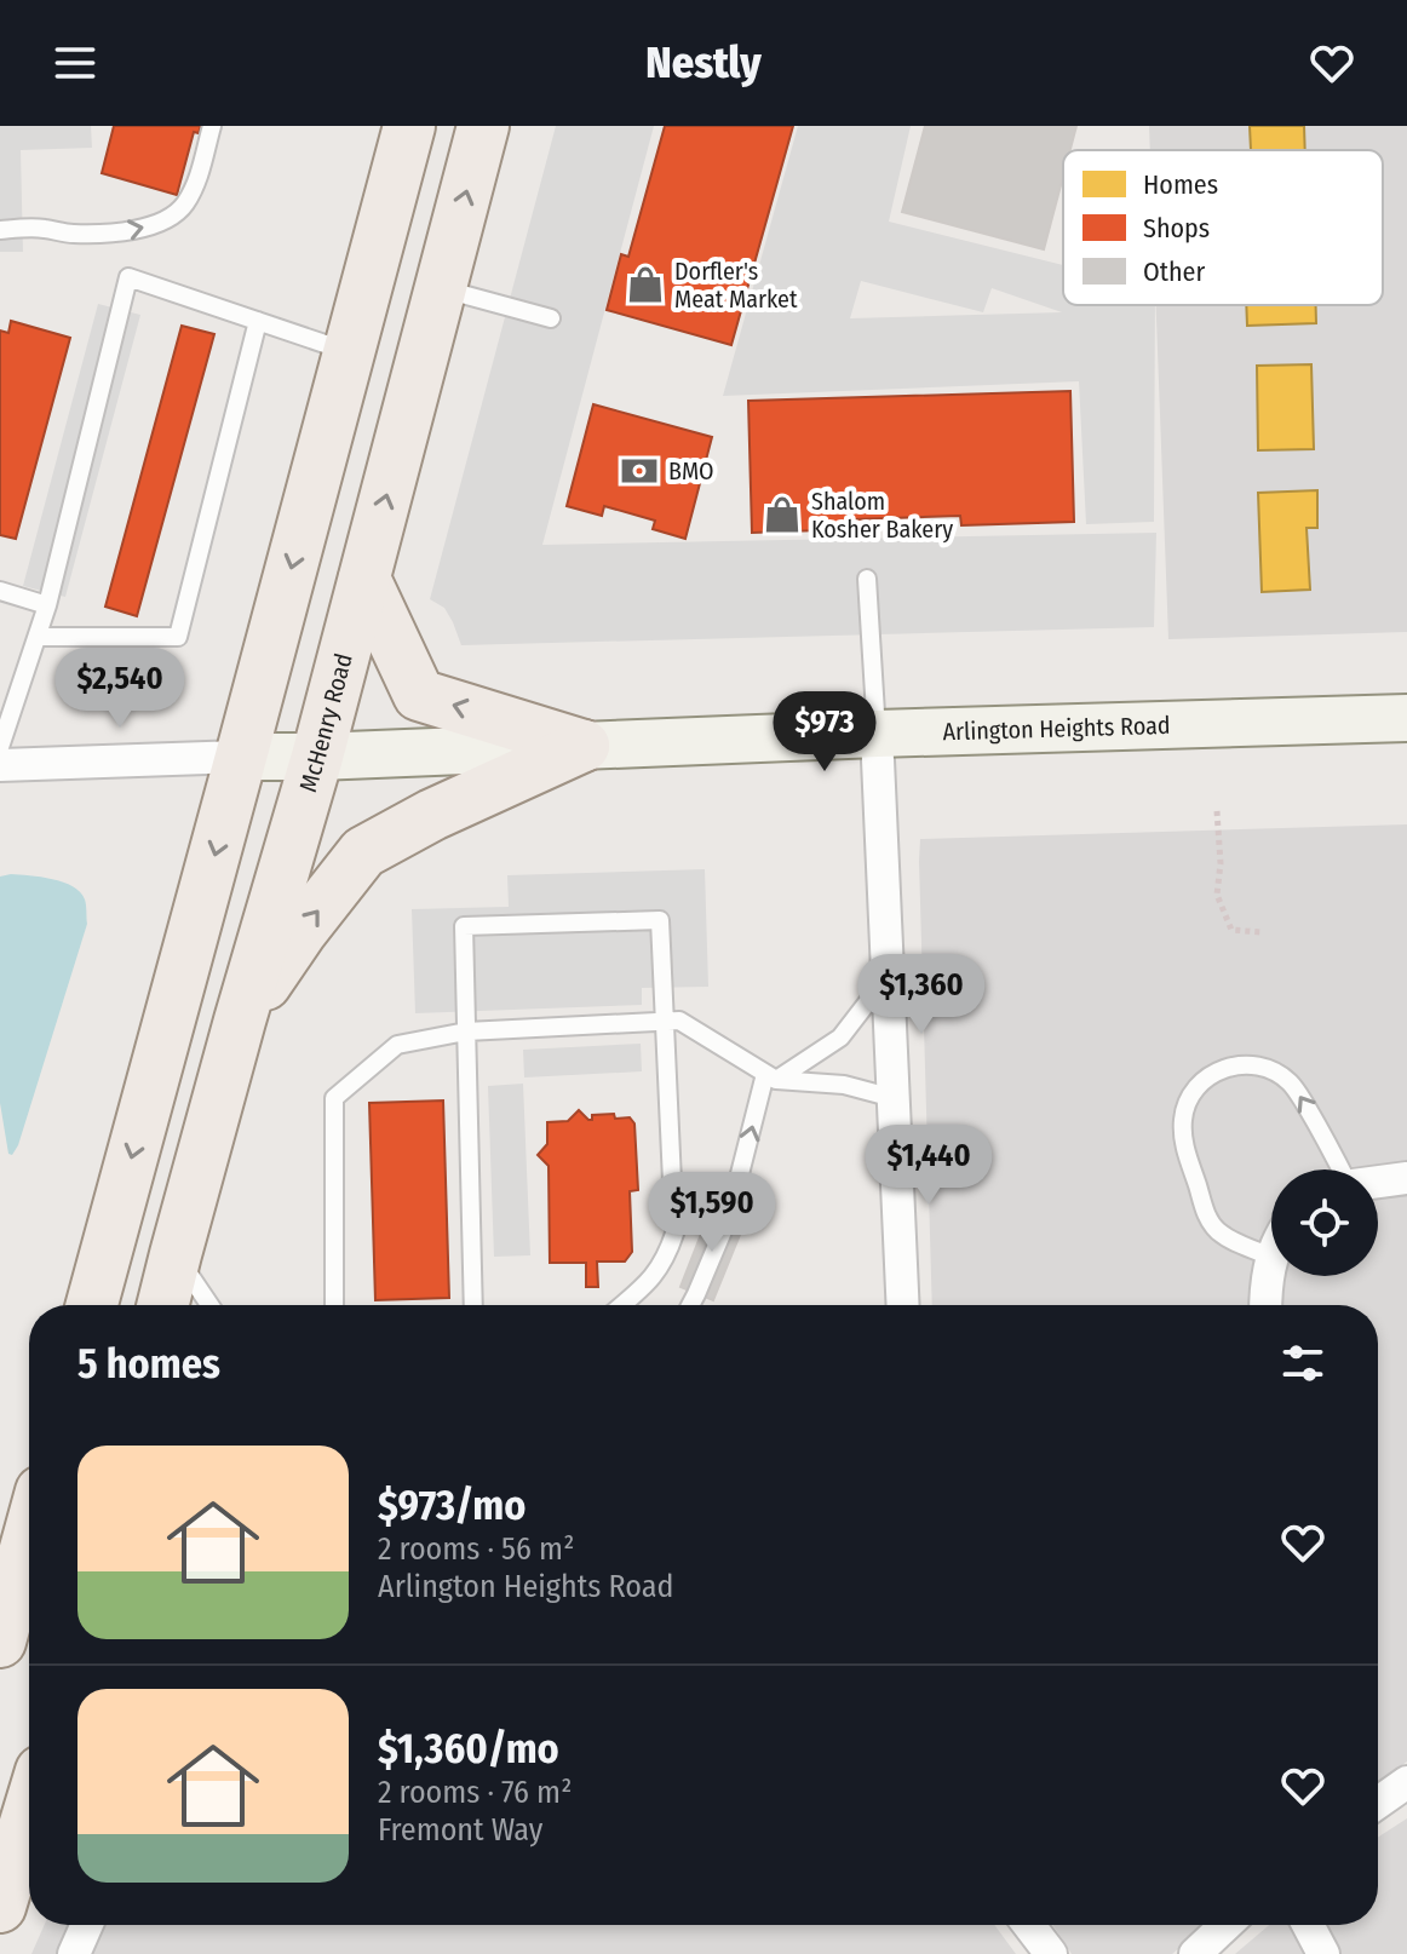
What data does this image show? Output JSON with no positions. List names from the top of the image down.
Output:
{
  "streets": {
    "main road": ["McHenry Road", "Arlington Heights Road"]
  },
  "crossings": [
    ["McHenry Road", "Arlington Heights Road"]
  ],
  "places": {
    "shop": ["Dorfler's Meat Market", "Shalom Kosher Bakery"],
    "bank": ["BMO"]
  },
  "legend": ["Homes", "Shops", "Other"],
  "page": {
    "header": "Nestly",
    "price": [
      "$2,540",
      "$973",
      "$1,360",
      "$1,440",
      "$1,590"
    ],
    "heading": "5 homes",
    "list": [
      {
        "name": "$973/mo",
        "note": "2 rooms · 56 m² · Arlington Heights Road"
      },
      {
        "name": "$1,360/mo",
        "note": "2 rooms · 76 m² · Fremont Way"
      }
    ]
  }
}
